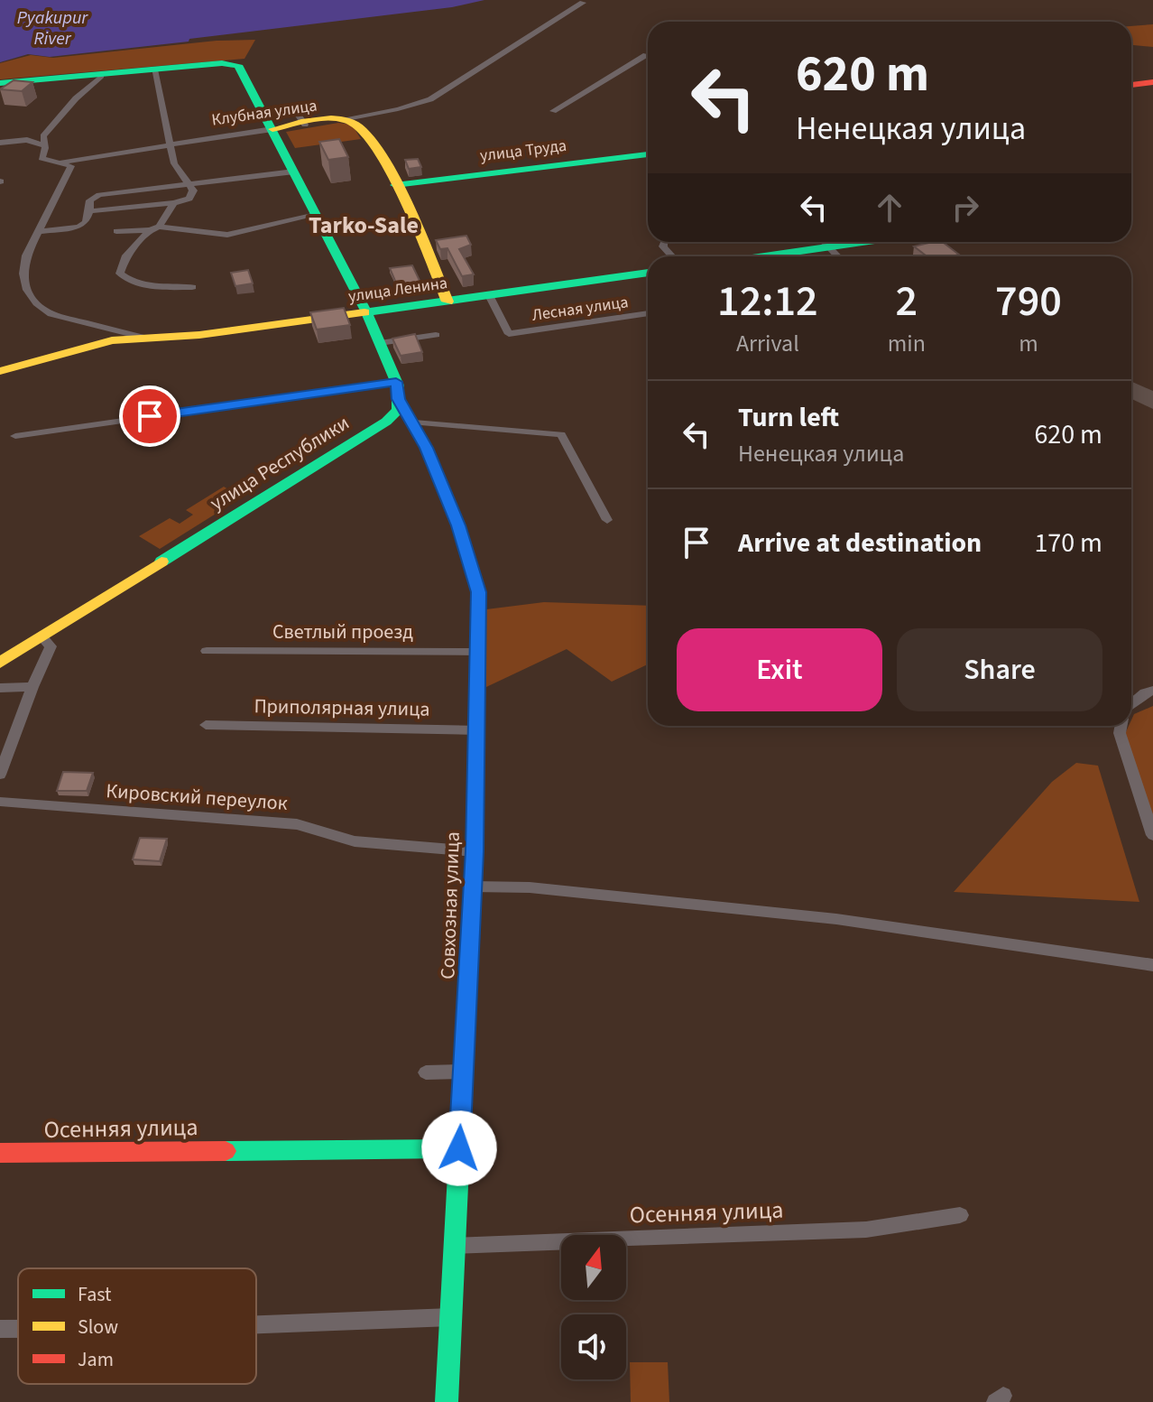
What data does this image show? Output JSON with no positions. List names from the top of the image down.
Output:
{
  "streets": {
    "street": [
      "Клубная улица",
      "улица Труда",
      "улица Ленина",
      "Лесная улица",
      "улица Республики",
      "Светлый проезд",
      "Приполярная улица",
      "Кировский переулок",
      "Совхозная улица",
      "Осенняя улица"
    ]
  },
  "crossings": [
    ["Клубная улица", "улица Ленина"],
    ["улица Ленина", "Лесная улица"],
    ["улица Республики", "Совхозная улица"],
    ["Светлый проезд", "Совхозная улица"],
    ["Приполярная улица", "Совхозная улица"],
    ["Кировский переулок", "Совхозная улица"],
    ["Совхозная улица", "Осенняя улица"]
  ],
  "districts": ["Tarko-Sale"],
  "water": ["Pyakupur River"],
  "legend": ["Fast", "Slow", "Jam"],
  "north": "top",
  "page": {
    "turn": ["620 m", "Ненецкая улица"],
    "eta": [
      "12:12",
      "Arrival",
      "2",
      "min",
      "790",
      "m"
    ],
    "list": [
      {
        "name": "Turn left",
        "note": "Ненецкая улица",
        "value": "620 m"
      },
      {
        "name": "Arrive at destination",
        "value": "170 m"
      }
    ],
    "buttons": ["Exit", "Share"]
  }
}
